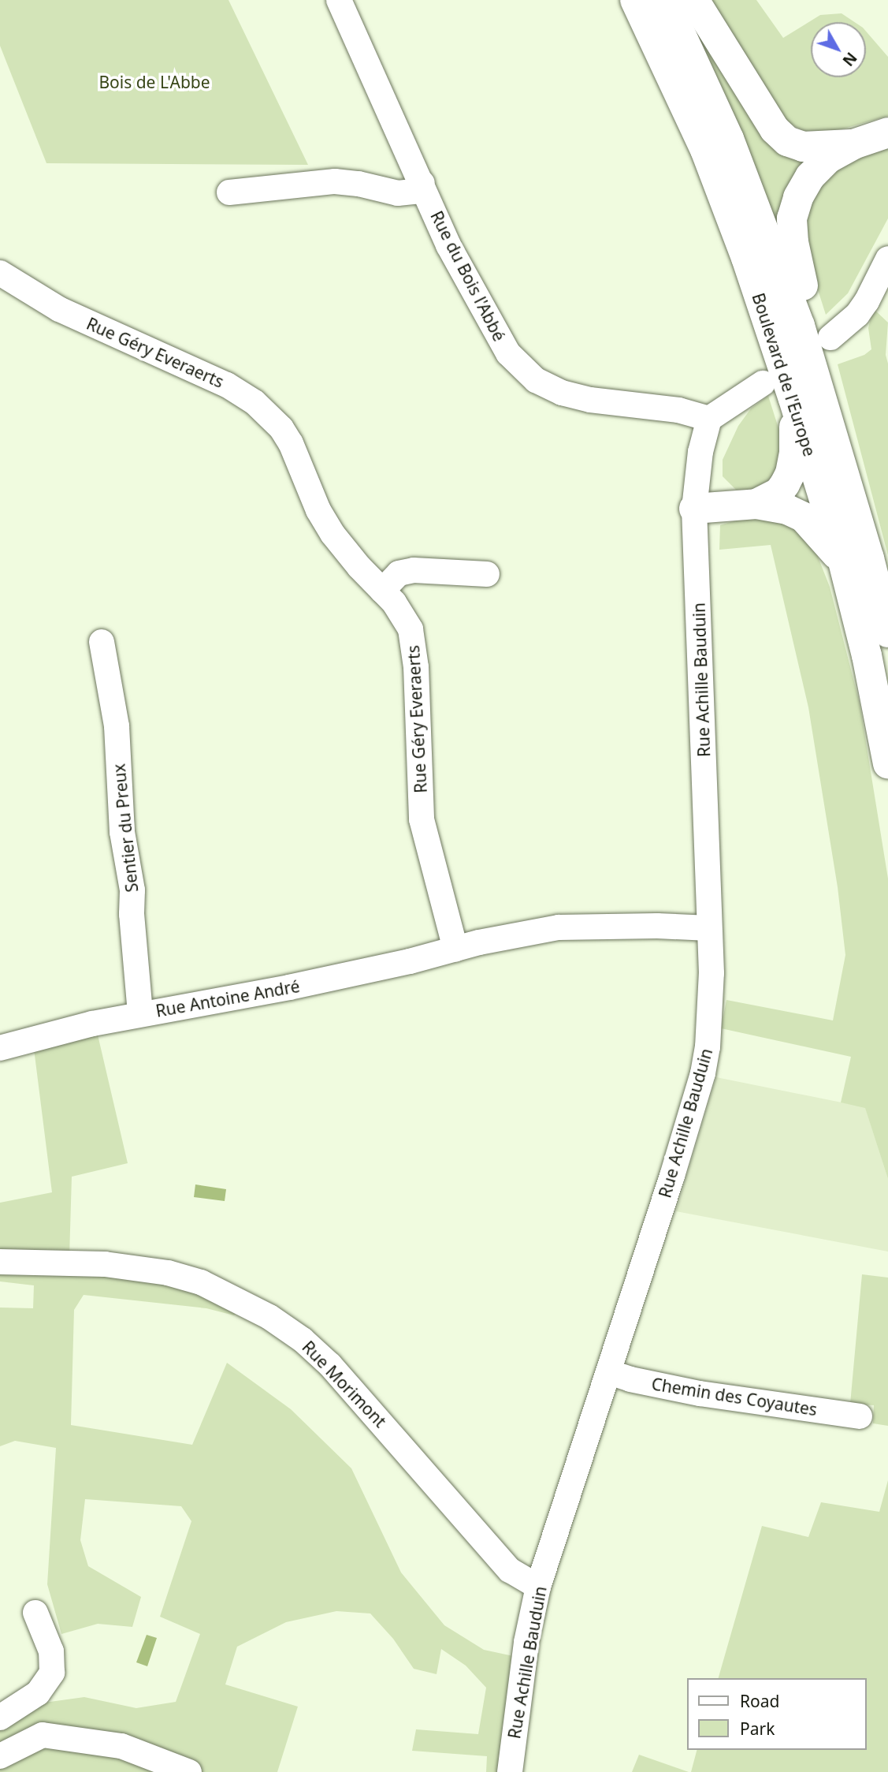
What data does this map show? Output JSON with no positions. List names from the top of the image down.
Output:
{
  "streets": {
    "highway": ["Boulevard de l'Europe"],
    "street": [
      "Rue du Bois l'Abbé",
      "Rue Géry Everaerts",
      "Rue Achille Bauduin",
      "Sentier du Preux",
      "Rue Antoine André",
      "Rue Morimont",
      "Chemin des Coyautes"
    ]
  },
  "crossings": [
    ["Rue du Bois l'Abbé", "Rue Achille Bauduin"],
    ["Rue Géry Everaerts", "Rue Antoine André"],
    ["Rue Achille Bauduin", "Rue Morimont"],
    ["Rue Achille Bauduin", "Chemin des Coyautes"],
    ["Sentier du Preux", "Rue Antoine André"]
  ],
  "parks": ["Bois de L'Abbe"],
  "legend": ["Road", "Park"],
  "north": "bottom right"
}
